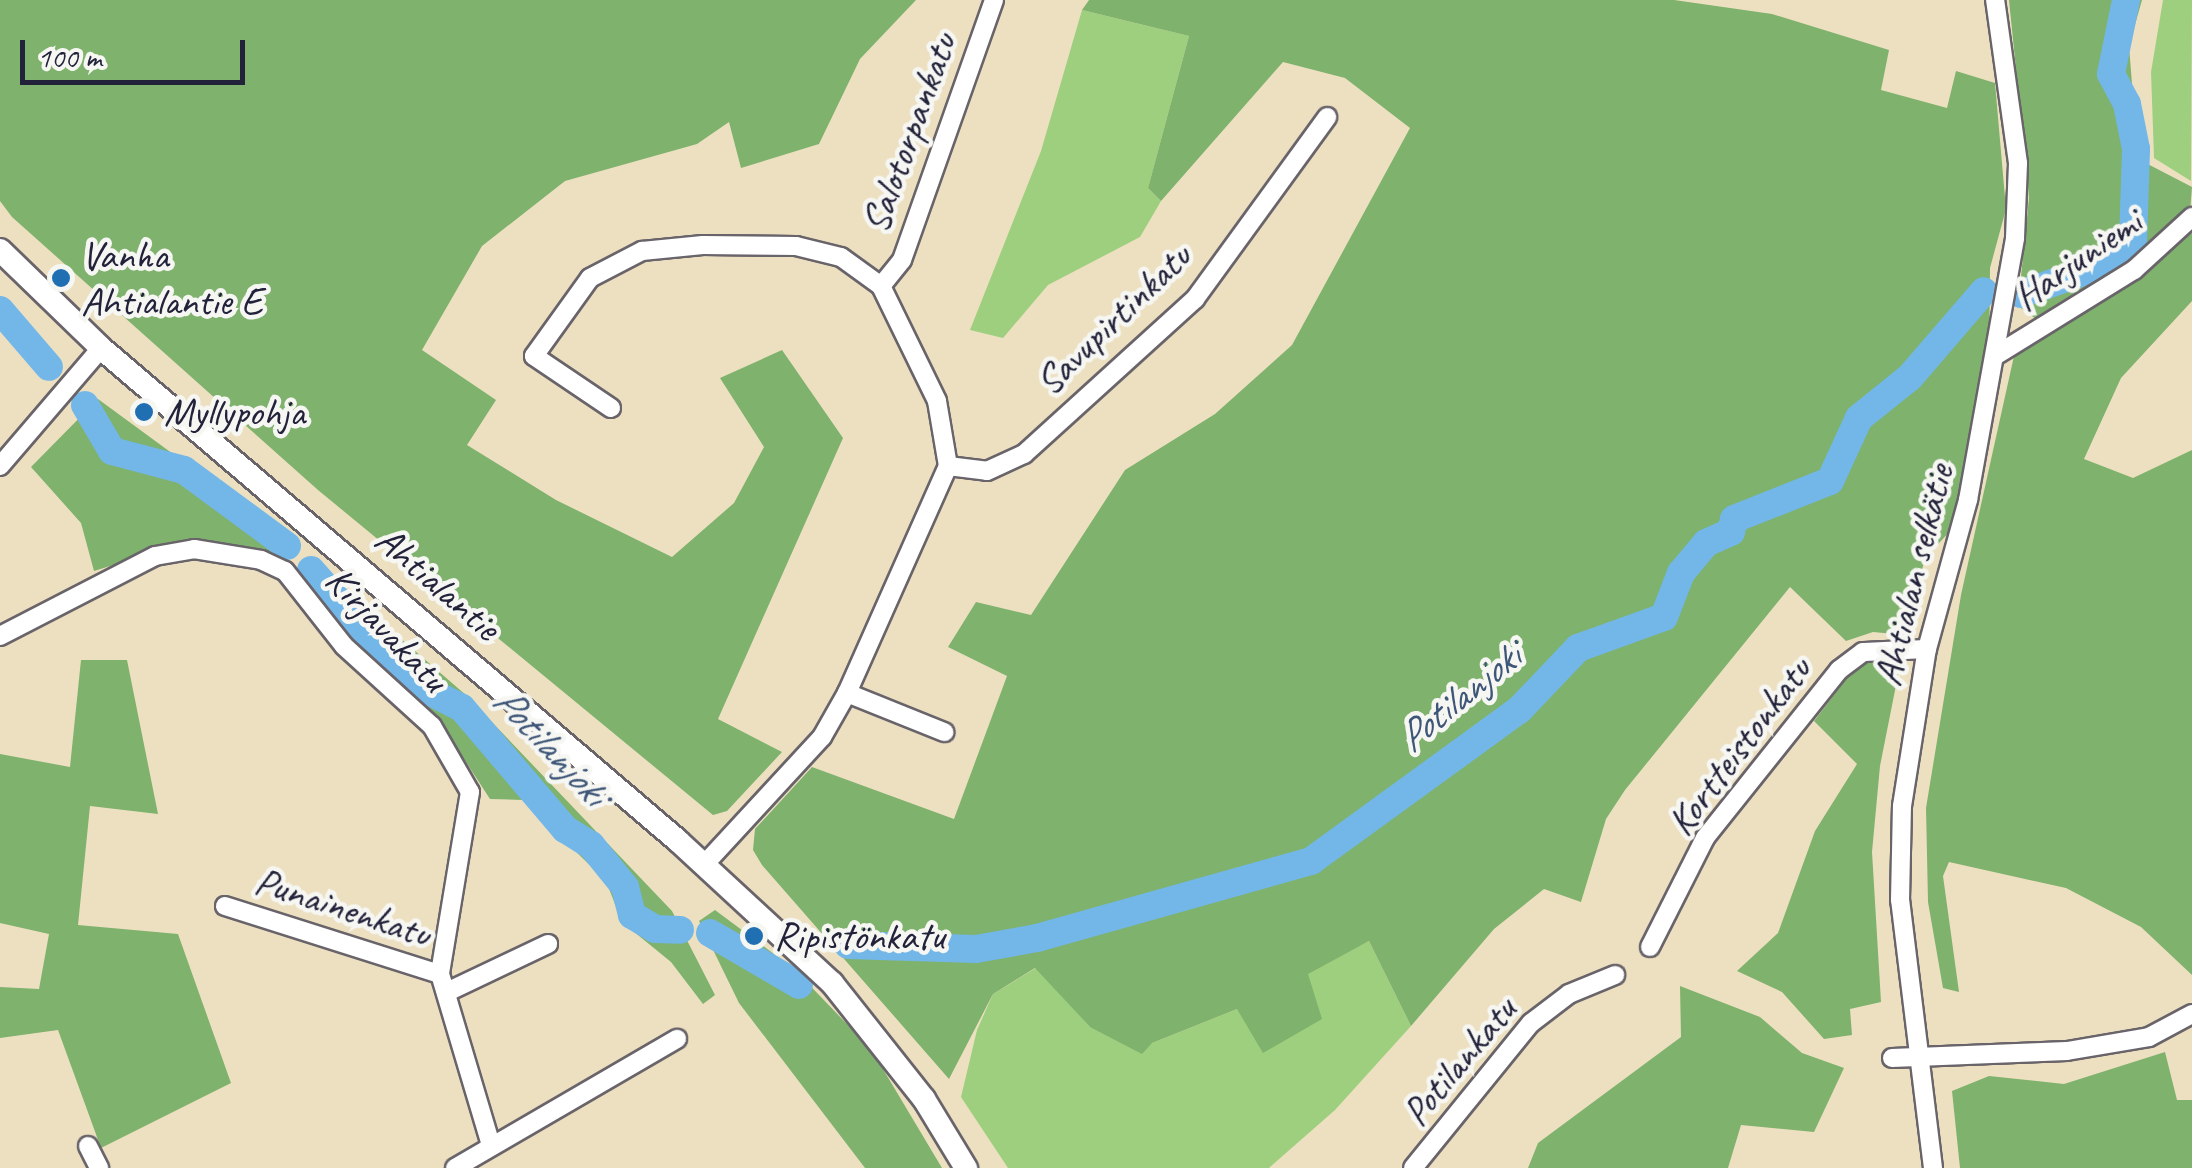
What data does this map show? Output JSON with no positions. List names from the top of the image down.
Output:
{
  "streets": {
    "main road": ["Ahtialantie"],
    "street": [
      "Salotorpankatu",
      "Harjuniemi",
      "Savupirtinkatu",
      "Ahtialan selkätie",
      "Kirjavakatu",
      "Kortteistonkatu",
      "Punainenkatu",
      "Potilankatu"
    ]
  },
  "crossings": [
    ["Harjuniemi", "Ahtialan selkätie"],
    ["Ahtialan selkätie", "Kortteistonkatu"],
    ["Kirjavakatu", "Punainenkatu"]
  ],
  "water": ["Potilanjoki"],
  "places": ["Vanha Ahtialantie E", "Myllypohja", "Ripistönkatu"],
  "scale_bar": "100 m"
}
